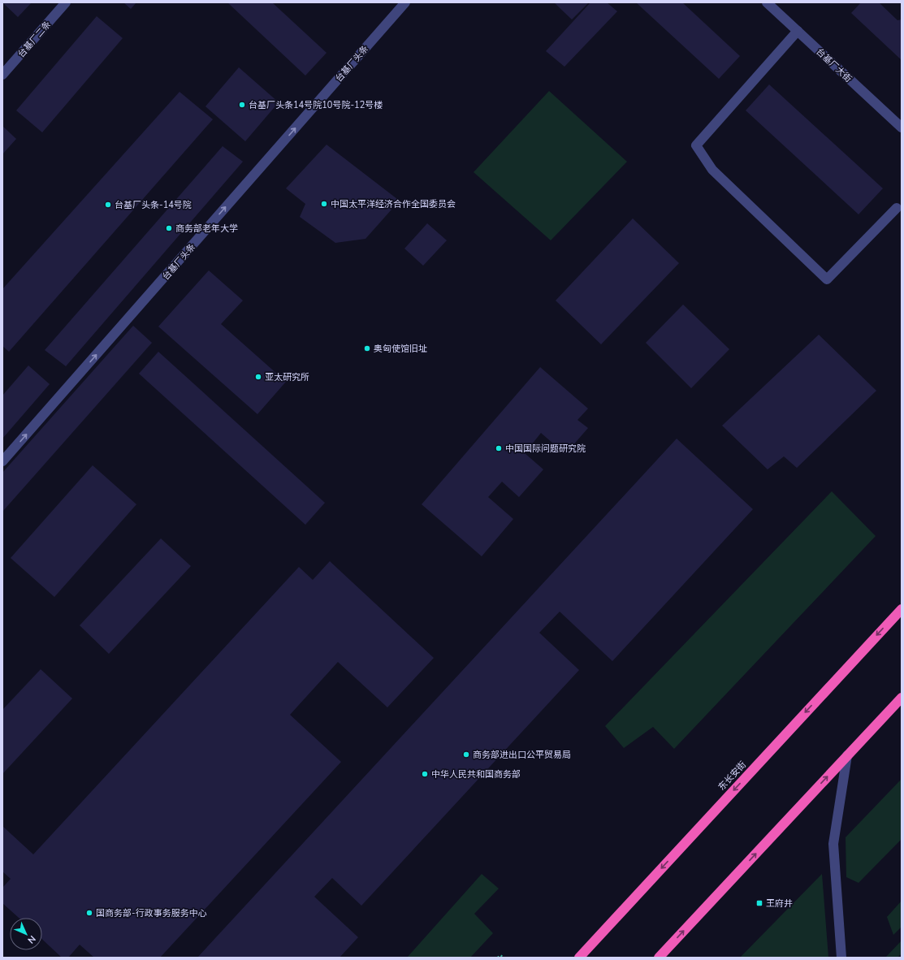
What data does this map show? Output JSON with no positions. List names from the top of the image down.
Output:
{
  "streets": {
    "highway": ["东长安街"],
    "street": ["台基厂二条", "台基厂头条", "台基厂大街"]
  },
  "one_way": ["台基厂头条"],
  "places": {
    "other": [
      "台基厂头条14号院10号院-12号楼",
      "中国太平洋经济合作全国委员会",
      "台基厂头条-14号院",
      "商务部老年大学",
      "奥匈使馆旧址",
      "亚太研究所",
      "中国国际问题研究院",
      "商务部进出口公平贸易局",
      "中华人民共和国商务部",
      "国商务部-行政事务服务中心"
    ],
    "transit": ["王府井"]
  },
  "north": "bottom right"
}
